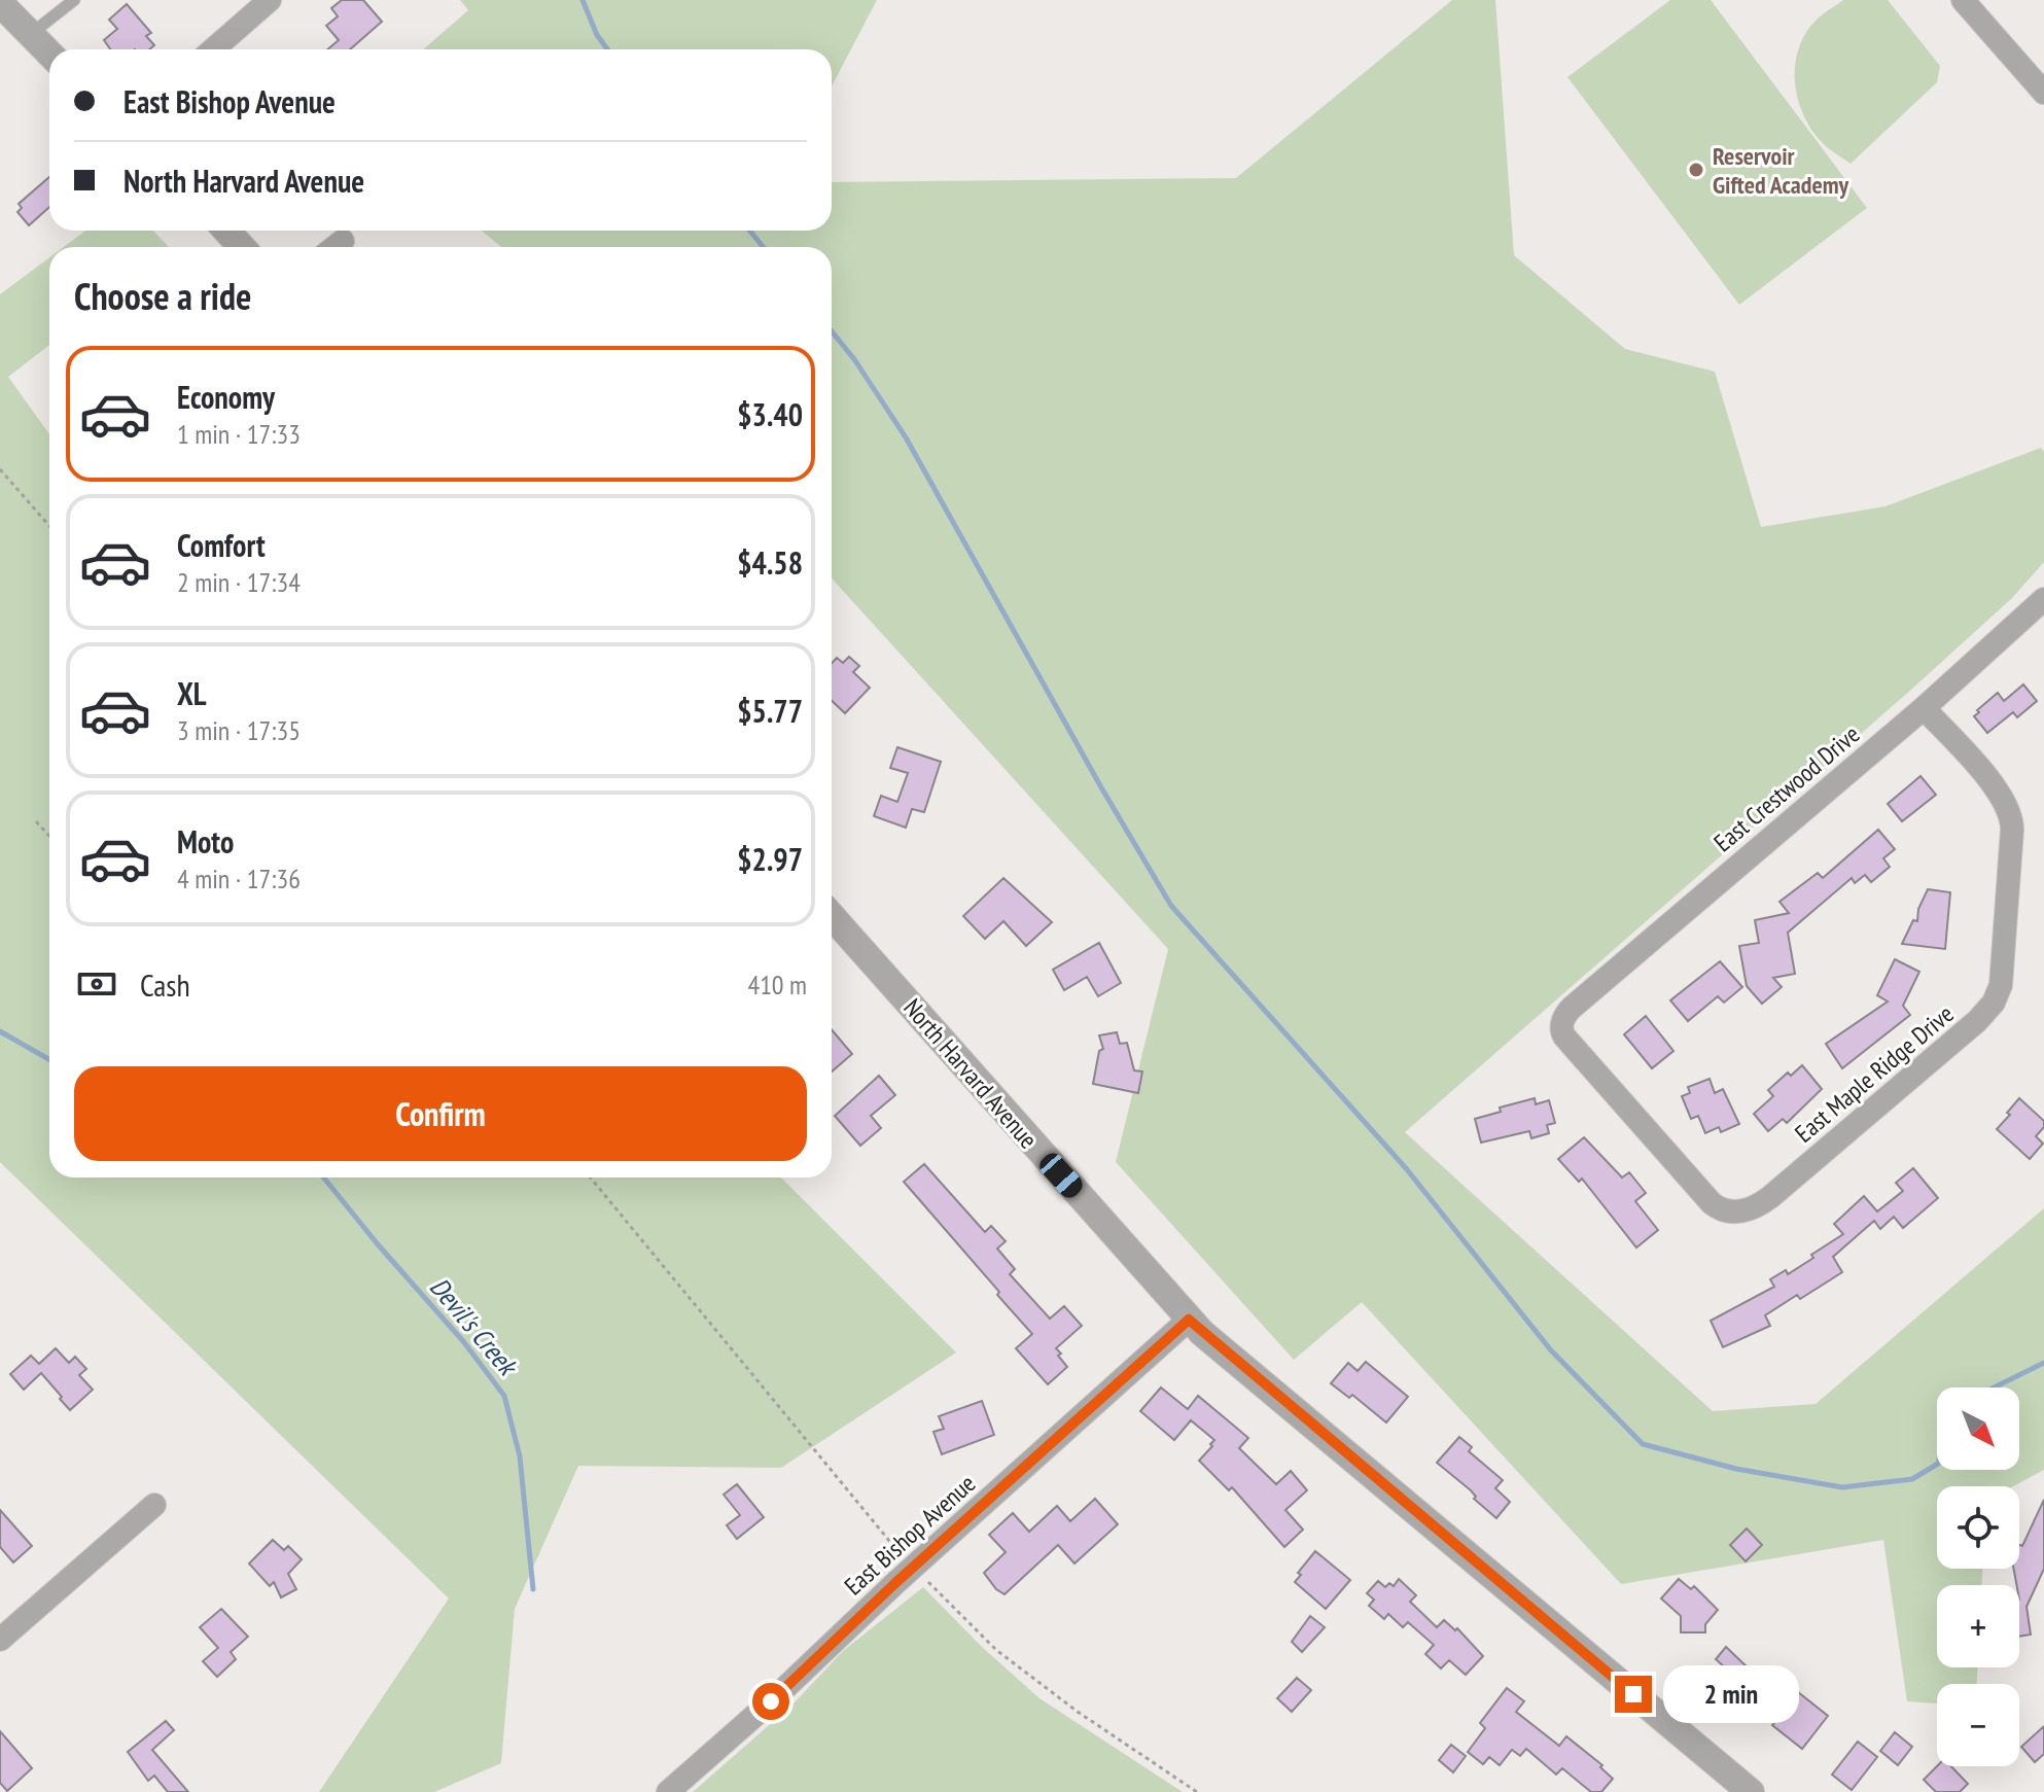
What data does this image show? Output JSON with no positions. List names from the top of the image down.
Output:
{
  "streets": {
    "street": [
      "East Crestwood Drive",
      "North Harvard Avenue",
      "East Maple Ridge Drive",
      "East Bishop Avenue"
    ]
  },
  "crossings": [
    ["East Crestwood Drive", "East Maple Ridge Drive"],
    ["North Harvard Avenue", "East Bishop Avenue"]
  ],
  "water": ["Devil's Creek"],
  "places": ["Reservoir Gifted Academy"],
  "north": "bottom right",
  "page": {
    "banner": ["East Bishop Avenue", "North Harvard Avenue"],
    "heading": "Choose a ride",
    "list": [
      {
        "name": "Economy",
        "note": "1 min · 17:33",
        "value": "$3.40"
      },
      {
        "name": "Comfort",
        "note": "2 min · 17:34",
        "value": "$4.58"
      },
      {
        "name": "XL",
        "note": "3 min · 17:35",
        "value": "$5.77"
      },
      {
        "name": "Moto",
        "note": "4 min · 17:36",
        "value": "$2.97"
      }
    ],
    "pay": ["Cash", "410 m"],
    "buttons": "Confirm",
    "map_buttons": ["+", "−"],
    "bubble": "2 min"
  }
}
